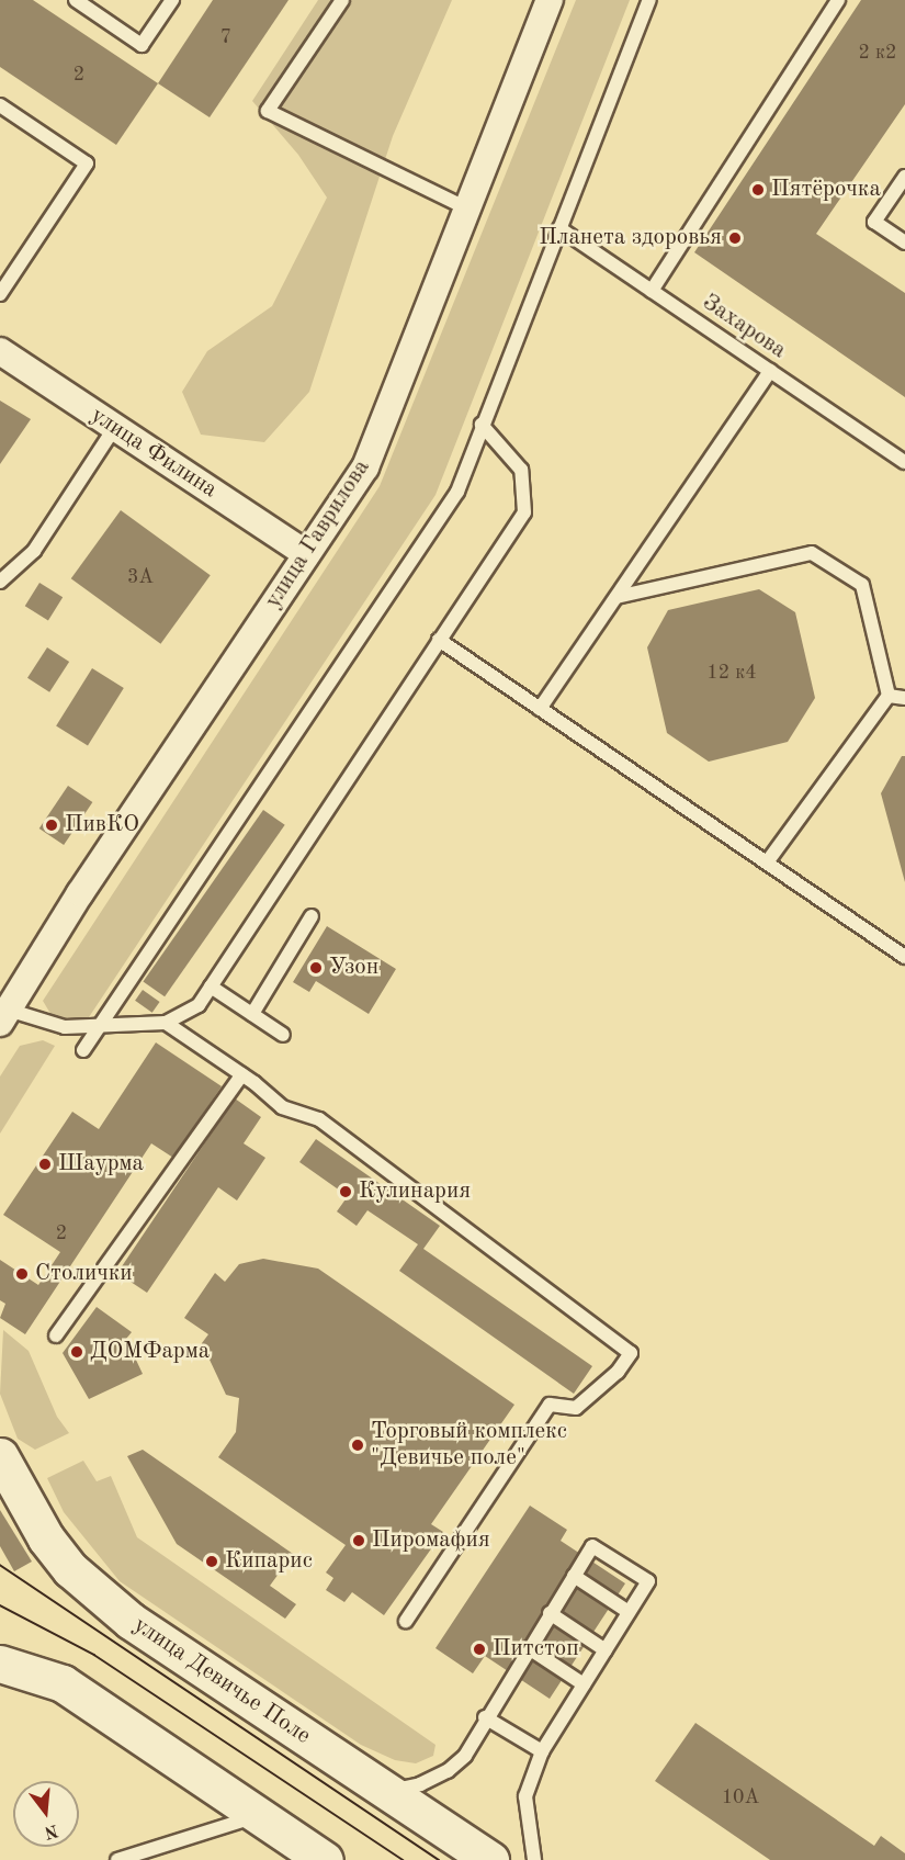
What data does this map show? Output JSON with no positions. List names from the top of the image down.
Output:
{
  "streets": {
    "main road": ["улица Девичье Поле"],
    "street": ["улица Филина", "улица Гаврилова"],
    "lane": ["Захарова"]
  },
  "crossings": [
    ["улица Филина", "улица Гаврилова"]
  ],
  "places": [
    "Пятёрочка",
    "Планета здоровья",
    "ПивКО",
    "Узон",
    "Шаурма",
    "Кулинария",
    "Столички",
    "ДОМФарма",
    "Торговый комплекс \"Девичье поле\"",
    "Пиромафия",
    "Кипарис",
    "Питстоп"
  ],
  "house_numbers": [
    "7",
    "2 к2",
    "2",
    "3А",
    "12 к4",
    "2",
    "10А"
  ],
  "north": "bottom"
}
